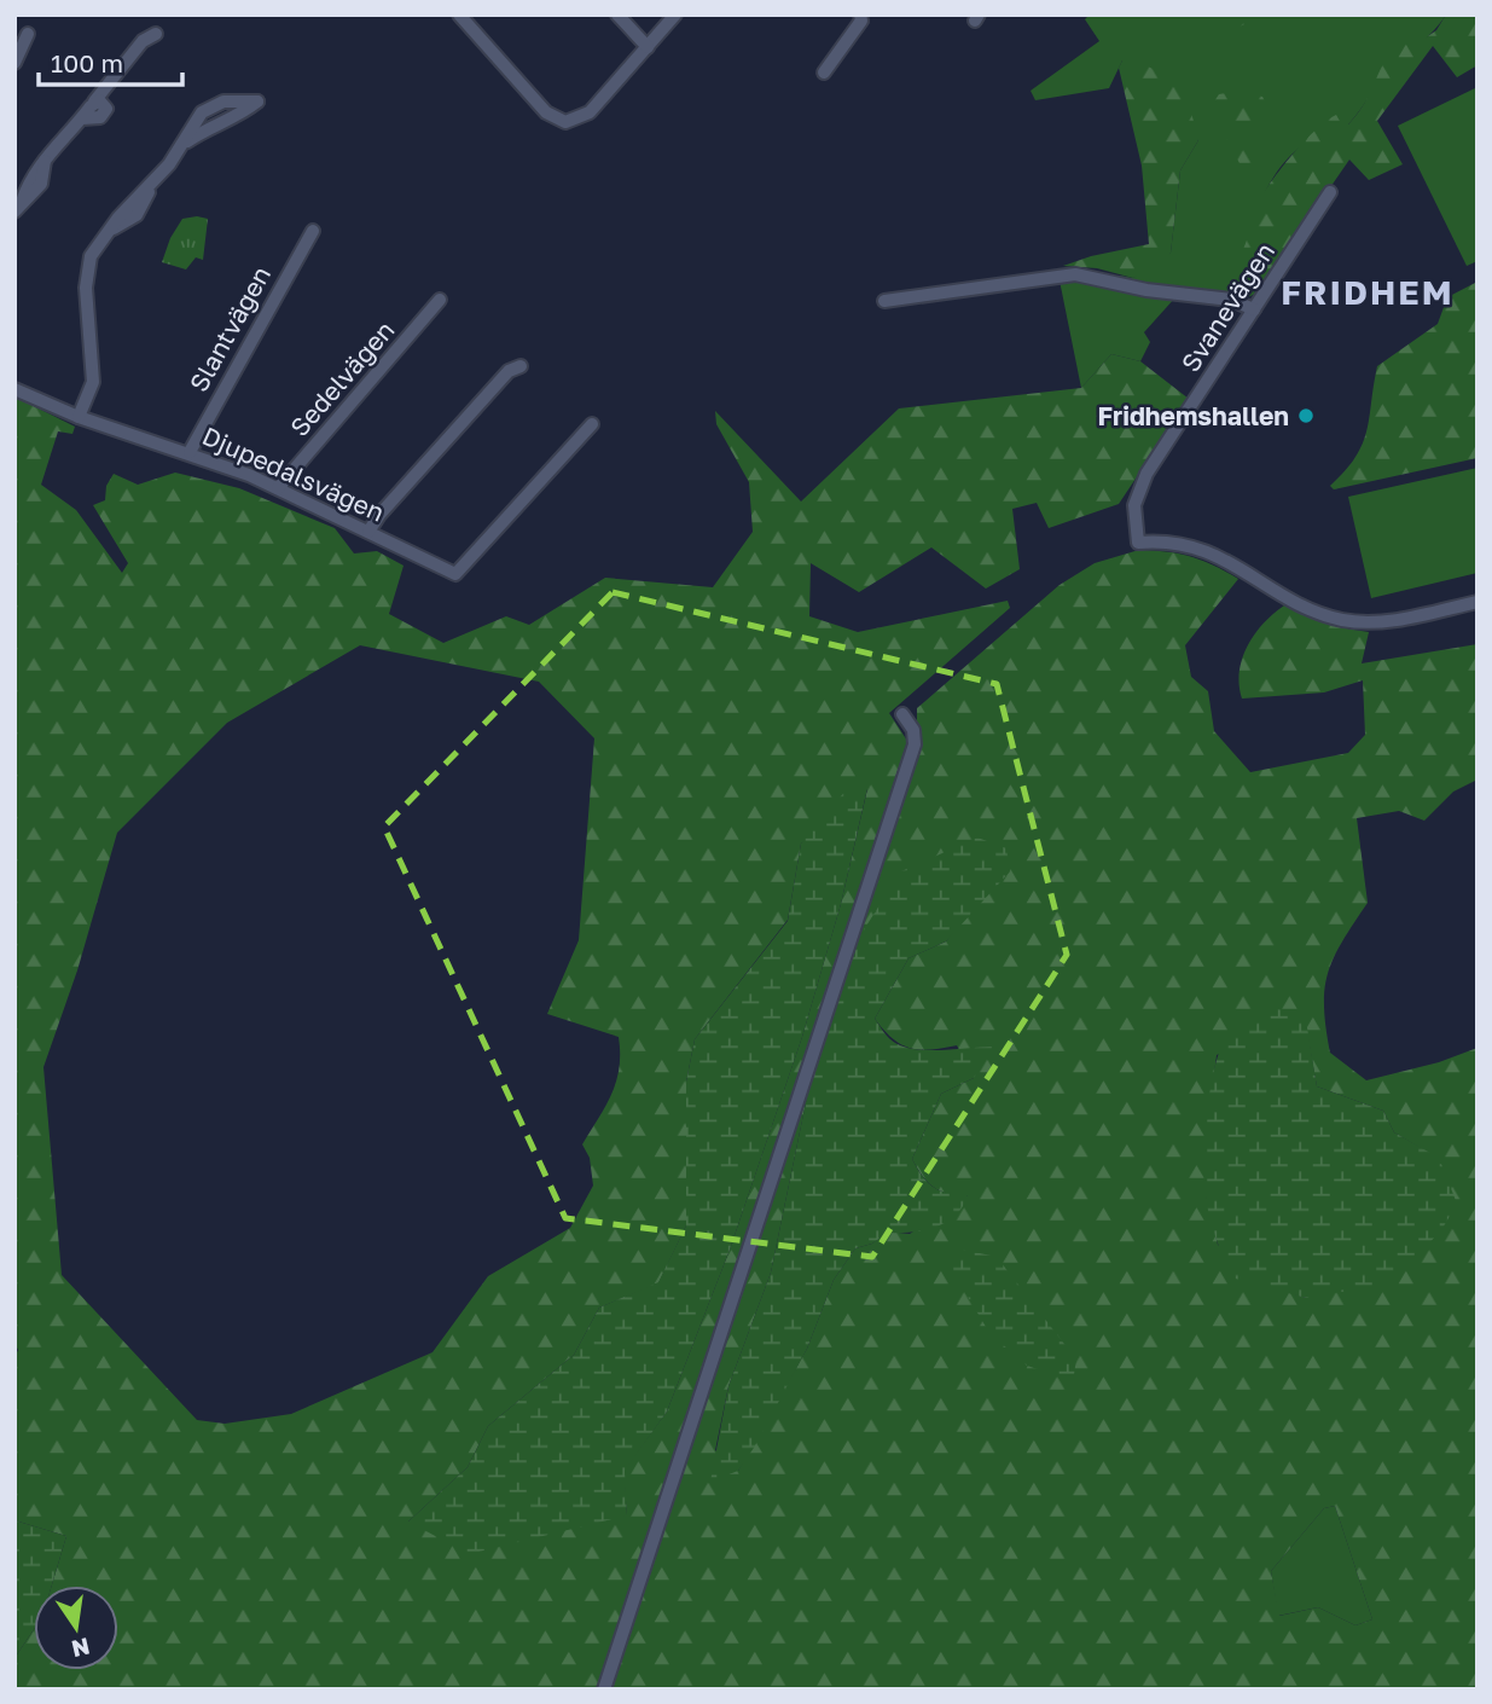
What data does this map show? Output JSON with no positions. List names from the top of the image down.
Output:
{
  "streets": {
    "street": [
      "Svanevägen",
      "Slantvägen",
      "Sedelvägen",
      "Djupedalsvägen"
    ]
  },
  "crossings": [
    ["Slantvägen", "Djupedalsvägen"],
    ["Sedelvägen", "Djupedalsvägen"]
  ],
  "districts": ["FRIDHEM"],
  "places": ["Fridhemshallen"],
  "scale_bar": "100 m",
  "north": "bottom"
}
